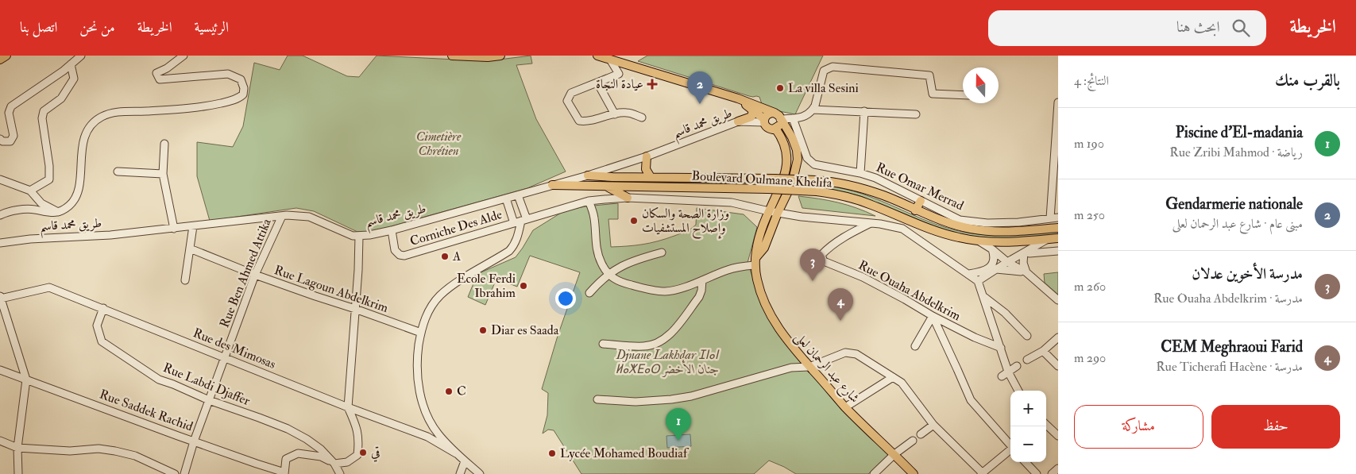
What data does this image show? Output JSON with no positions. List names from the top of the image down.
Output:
{
  "streets": {
    "main road": ["Boulevard Oulmane Khelifa", "شارع عبد الرحمان لعلى"],
    "street": [
      "طريق محمد قاسم",
      "Rue Omar Merrad",
      "Corniche Des Alde",
      "Rue Ben Ahmed Attika",
      "Rue Lagoun Abdelkrim",
      "Rue Ouaha Abdelkrim",
      "Rue des Mimosas",
      "Rue Labdi Djaffer",
      "Rue Saddek Rachid"
    ]
  },
  "crossings": [
    ["طريق محمد قاسم", "Boulevard Oulmane Khelifa"],
    ["طريق محمد قاسم", "Corniche Des Alde"],
    ["طريق محمد قاسم", "Rue Ben Ahmed Attika"],
    ["طريق محمد قاسم", "شارع عبد الرحمان لعلى"],
    ["Corniche Des Alde", "Rue Ouaha Abdelkrim"],
    ["Corniche Des Alde", "شارع عبد الرحمان لعلى"],
    ["Rue Ben Ahmed Attika", "Rue Lagoun Abdelkrim"],
    ["Rue Ben Ahmed Attika", "Rue des Mimosas"],
    ["Rue Ben Ahmed Attika", "Rue Labdi Djaffer"],
    ["Rue Ben Ahmed Attika", "Rue Saddek Rachid"],
    ["Rue des Mimosas", "Rue Labdi Djaffer"]
  ],
  "parks": ["Cimetière Chrétien", "Djnane Lakhdar ⵊⵏⴰⵏ ⵍⴰⵅⴹⴰⵔ جنان الأخضر"],
  "places": {
    "health": ["عيادة النجاة"],
    "other": [
      "La villa Sesini",
      "وزارة الصحة والسكان وإصلاح المستشفيات",
      "A",
      "Ecole Ferdi Ibrahim",
      "Diar es Saada",
      "C",
      "قي",
      "Lycée Mohamed Boudiaf"
    ]
  },
  "north": "top",
  "page": {
    "header": "الخريطة",
    "search": "ابحث هنا",
    "nav": [
      "الرئيسية",
      "الخريطة",
      "من نحن",
      "اتصل بنا"
    ],
    "heading": ["بالقرب منك", "النتائج: 4"],
    "pins": [
      "2",
      "3",
      "4",
      "1"
    ],
    "list": [
      {
        "mark": "1",
        "name": "Piscine d'El-madania",
        "note": "رياضة · Rue Zribi Mahmod",
        "value": "190 m"
      },
      {
        "mark": "2",
        "name": "Gendarmerie nationale",
        "note": "مبنى عام · شارع عبد الرحمان لعلى",
        "value": "250 m"
      },
      {
        "mark": "3",
        "name": "مدرسة الأخوين عدلان",
        "note": "مدرسة · Rue Ouaha Abdelkrim",
        "value": "260 m"
      },
      {
        "mark": "4",
        "name": "CEM Meghraoui Farid",
        "note": "مدرسة · Rue Ticherafi Hacène",
        "value": "290 m"
      }
    ],
    "map_buttons": ["+", "−"],
    "buttons": ["حفظ", "مشاركة"]
  }
}
